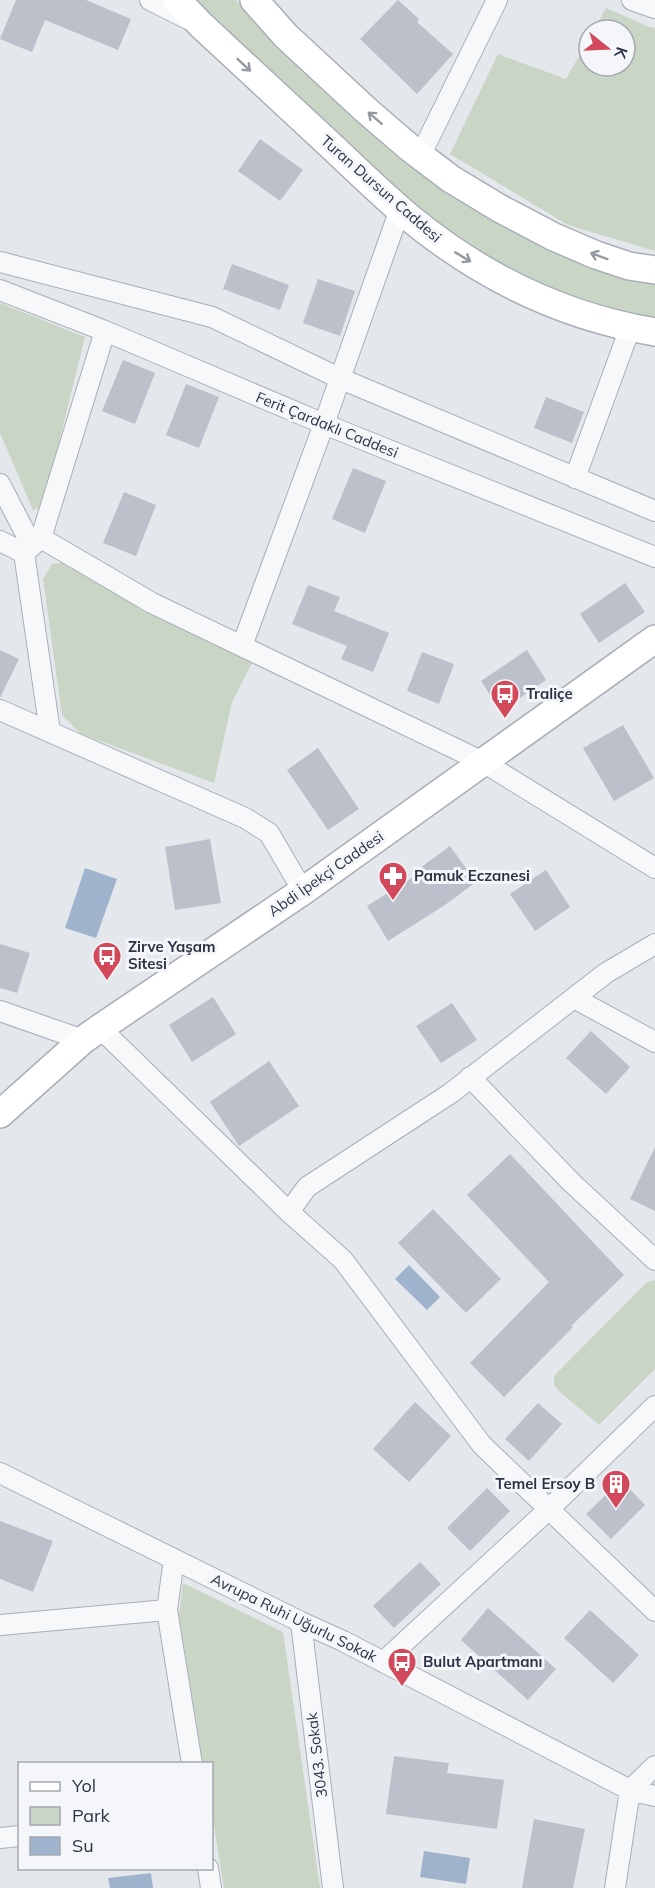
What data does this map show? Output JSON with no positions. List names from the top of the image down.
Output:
{
  "streets": {
    "main road": ["Turan Dursun Caddesi", "Abdi İpekçi Caddesi"],
    "street": ["Ferit Çardaklı Caddesi", "Avrupa Ruhi Uğurlu Sokak", "3043. Sokak"]
  },
  "crossings": [
    ["Avrupa Ruhi Uğurlu Sokak", "3043. Sokak"]
  ],
  "places": {
    "bus stop": ["Traliçe", "Zirve Yaşam Sitesi", "Bulut Apartmanı"],
    "pharmacy": ["Pamuk Eczanesi"],
    "building": ["Temel Ersoy B"]
  },
  "legend": ["Yol", "Park", "Su"],
  "north": "right"
}
